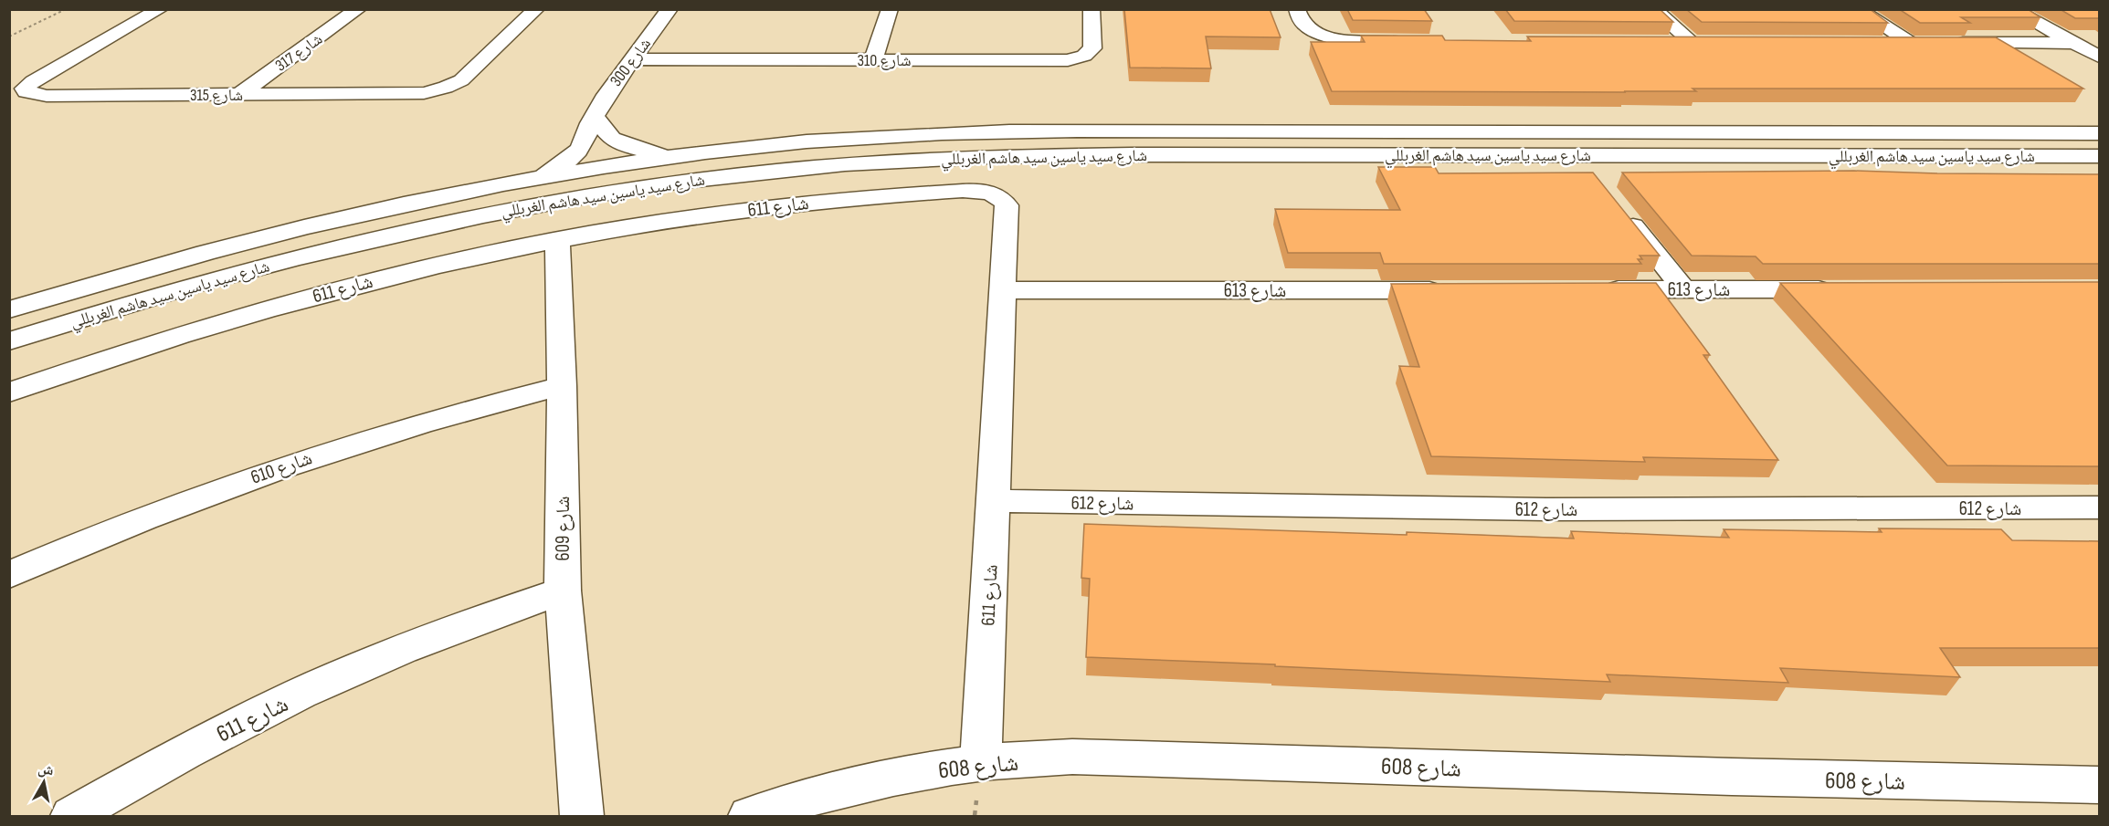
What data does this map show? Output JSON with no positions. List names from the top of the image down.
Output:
{
  "streets": {
    "street": [
      "شارع 317",
      "شارع 310",
      "شارع 300",
      "شارع 315",
      "شارع سيد ياسين سيد هاشم الغربللي",
      "شارع 611",
      "شارع 613",
      "شارع 610",
      "شارع 612",
      "شارع 609",
      "شارع 608"
    ]
  },
  "crossings": [
    ["شارع 317", "شارع 315"],
    ["شارع 310", "شارع 300"],
    ["شارع 300", "شارع سيد ياسين سيد هاشم الغربللي"],
    ["شارع 611", "شارع 613"],
    ["شارع 611", "شارع 612"],
    ["شارع 611", "شارع 609"],
    ["شارع 611", "شارع 608"],
    ["شارع 610", "شارع 609"]
  ],
  "north": "top"
}
